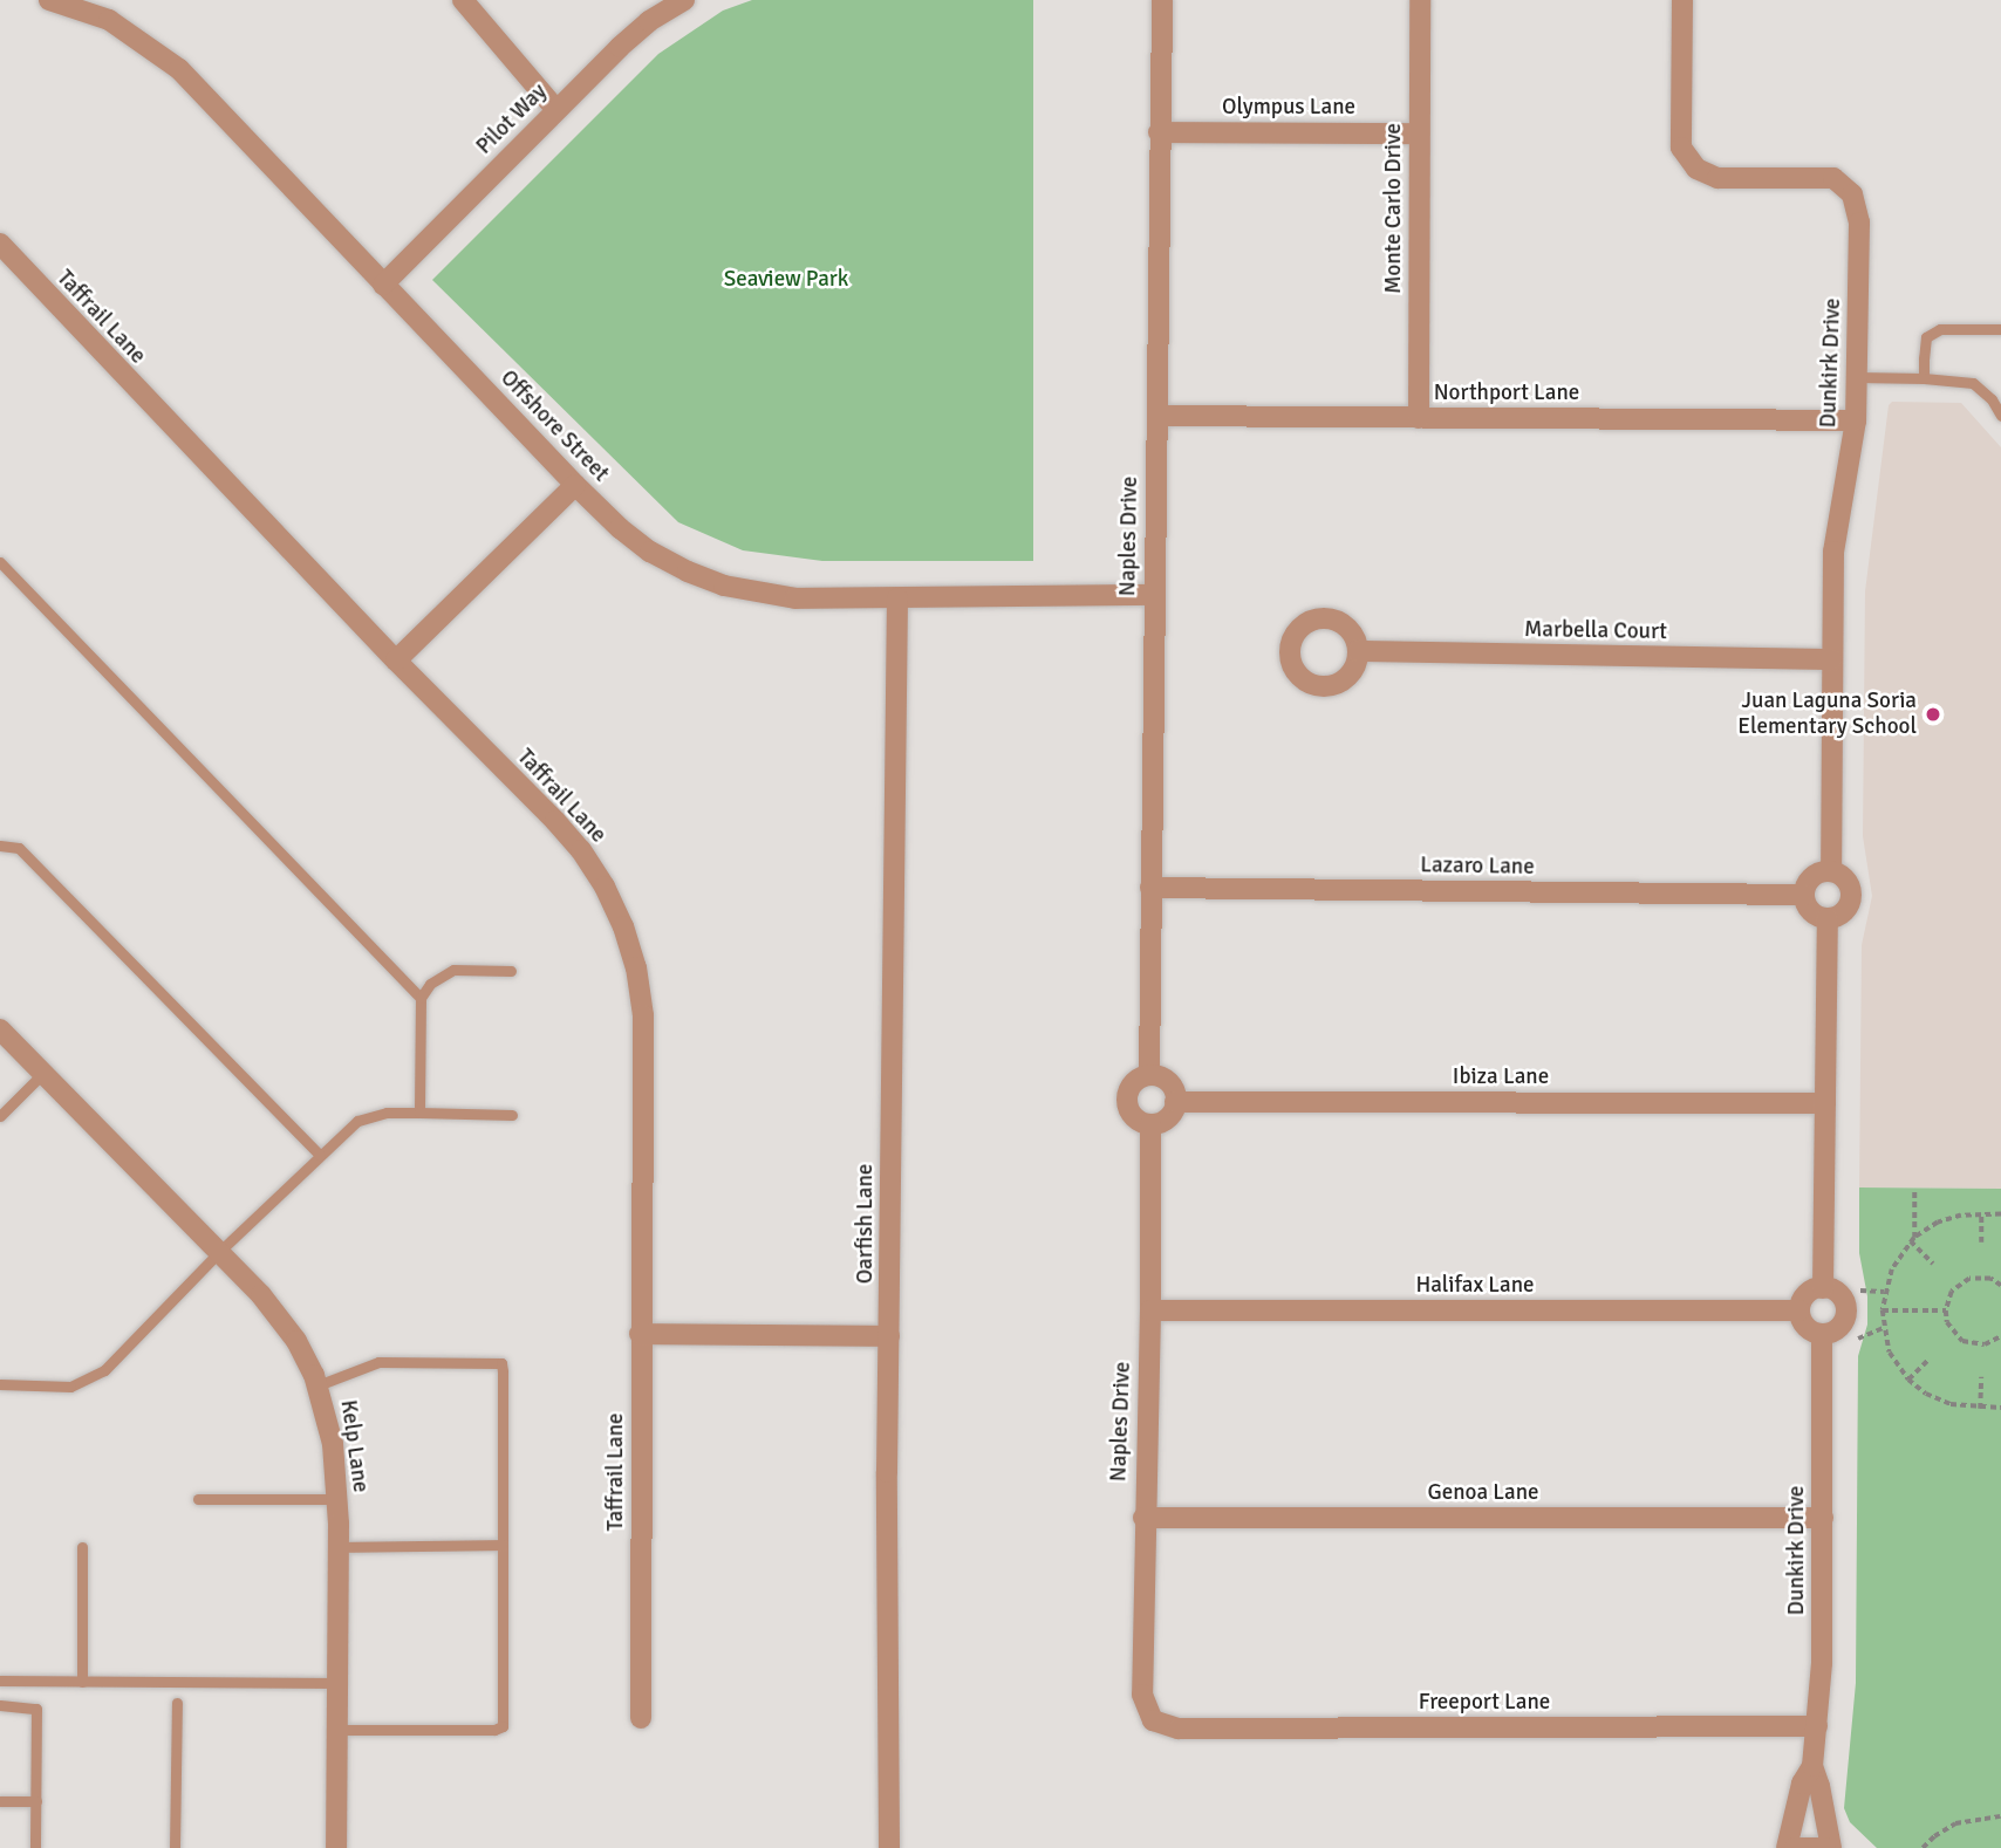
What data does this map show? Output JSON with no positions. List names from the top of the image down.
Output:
{
  "streets": {
    "street": [
      "Olympus Lane",
      "Pilot Way",
      "Monte Carlo Drive",
      "Taffrail Lane",
      "Dunkirk Drive",
      "Northport Lane",
      "Offshore Street",
      "Naples Drive",
      "Marbella Court",
      "Lazaro Lane",
      "Ibiza Lane",
      "Oarfish Lane",
      "Halifax Lane",
      "Kelp Lane",
      "Genoa Lane",
      "Freeport Lane"
    ]
  },
  "crossings": [
    ["Olympus Lane", "Monte Carlo Drive"],
    ["Olympus Lane", "Naples Drive"],
    ["Pilot Way", "Offshore Street"],
    ["Monte Carlo Drive", "Northport Lane"],
    ["Dunkirk Drive", "Northport Lane"],
    ["Dunkirk Drive", "Marbella Court"],
    ["Dunkirk Drive", "Lazaro Lane"],
    ["Dunkirk Drive", "Halifax Lane"],
    ["Dunkirk Drive", "Genoa Lane"],
    ["Dunkirk Drive", "Freeport Lane"],
    ["Northport Lane", "Naples Drive"],
    ["Offshore Street", "Naples Drive"],
    ["Offshore Street", "Oarfish Lane"],
    ["Naples Drive", "Lazaro Lane"],
    ["Naples Drive", "Ibiza Lane"],
    ["Naples Drive", "Halifax Lane"],
    ["Naples Drive", "Genoa Lane"],
    ["Naples Drive", "Freeport Lane"]
  ],
  "parks": ["Seaview Park"],
  "places": ["Juan Laguna Soria Elementary School"]
}
